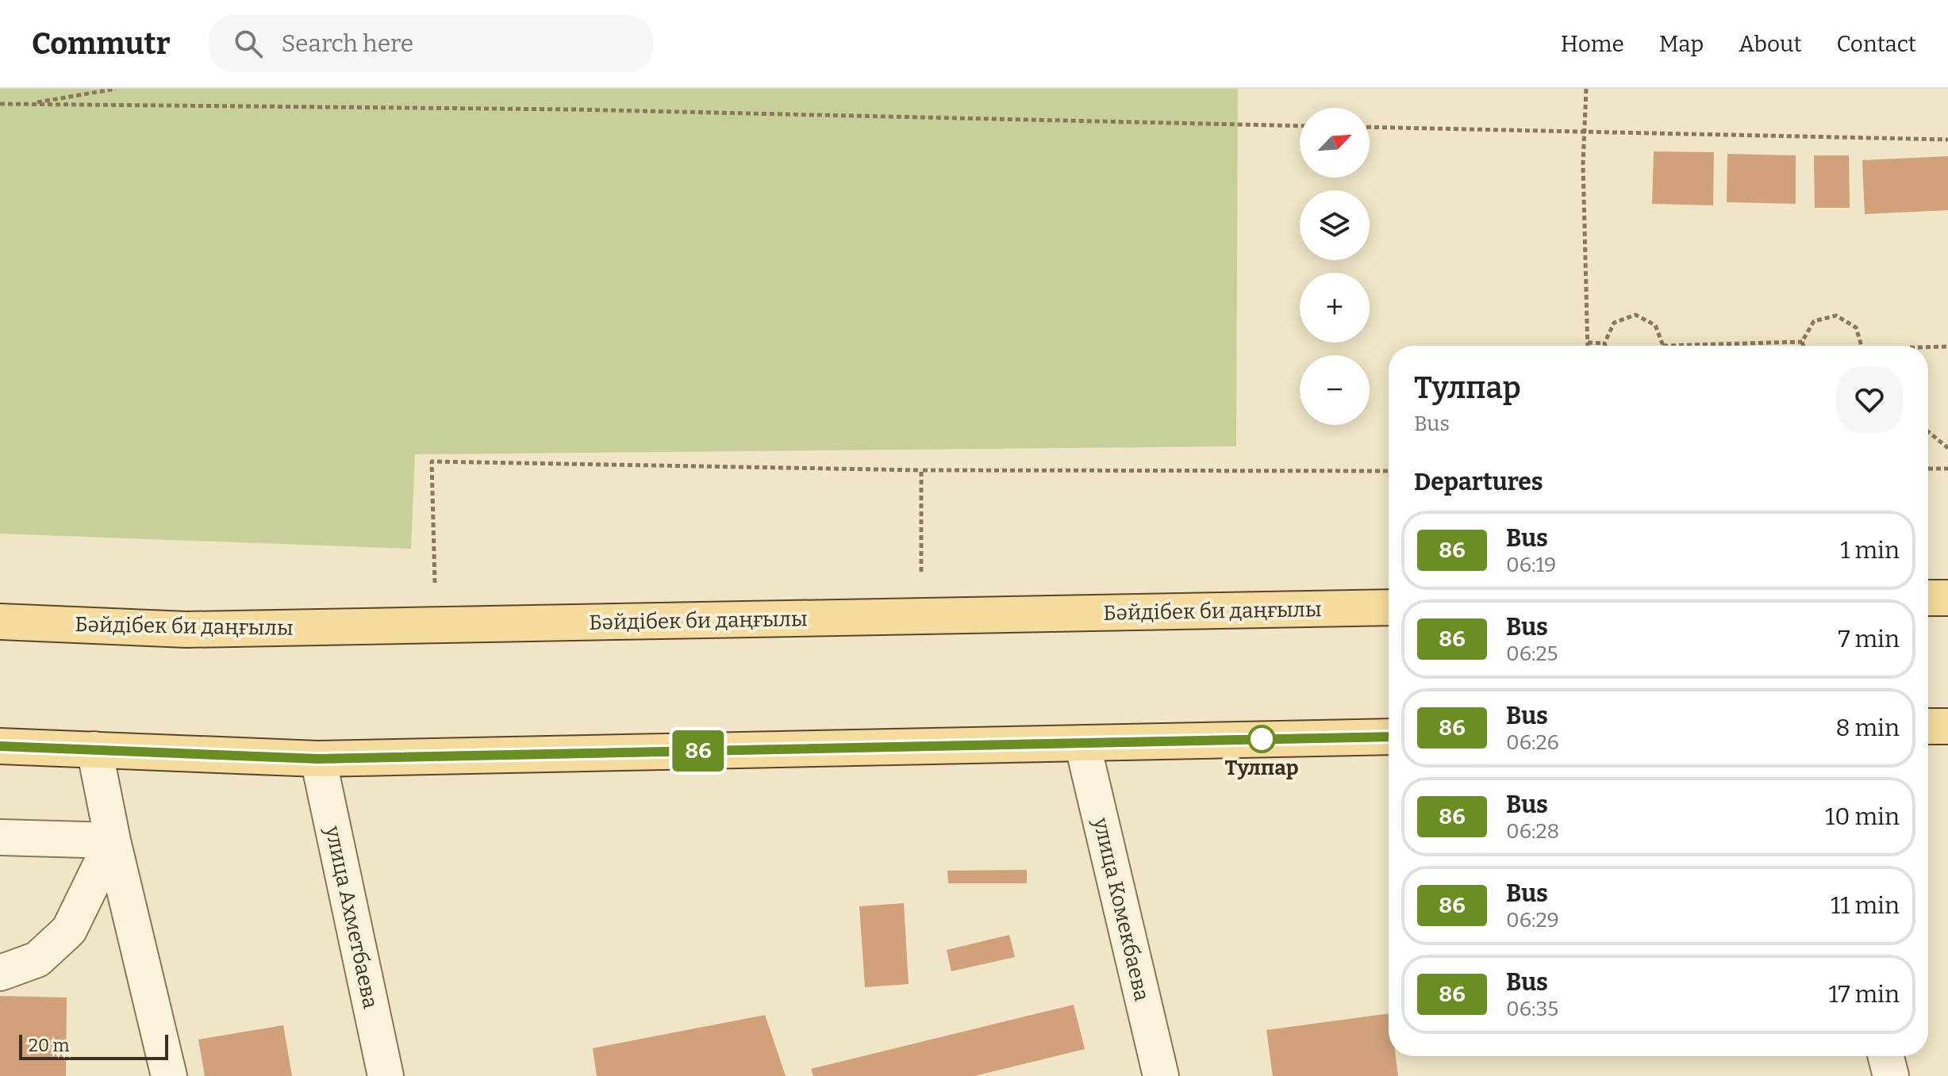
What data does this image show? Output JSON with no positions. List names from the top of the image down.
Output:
{
  "streets": {
    "main road": ["Бәйдібек би даңғылы"],
    "street": ["улица Комекбаева", "улица Ахметбаева"]
  },
  "places": ["Тулпар"],
  "lines": ["bus line 86"],
  "scale_bar": "20 m",
  "north": "top right",
  "page": {
    "header": "Commutr",
    "search": "Search here",
    "nav": [
      "Home",
      "Map",
      "About",
      "Contact"
    ],
    "on_map": "86",
    "map_buttons": ["+", "−"],
    "heading": [
      ["Тулпар", "Bus"],
      "Departures"
    ],
    "list": [
      {
        "mark": "86",
        "name": "Bus",
        "note": "06:19",
        "value": "1 min"
      },
      {
        "mark": "86",
        "name": "Bus",
        "note": "06:25",
        "value": "7 min"
      },
      {
        "mark": "86",
        "name": "Bus",
        "note": "06:26",
        "value": "8 min"
      },
      {
        "mark": "86",
        "name": "Bus",
        "note": "06:28",
        "value": "10 min"
      },
      {
        "mark": "86",
        "name": "Bus",
        "note": "06:29",
        "value": "11 min"
      },
      {
        "mark": "86",
        "name": "Bus",
        "note": "06:35",
        "value": "17 min"
      }
    ],
    "scale": "20 m"
  }
}
